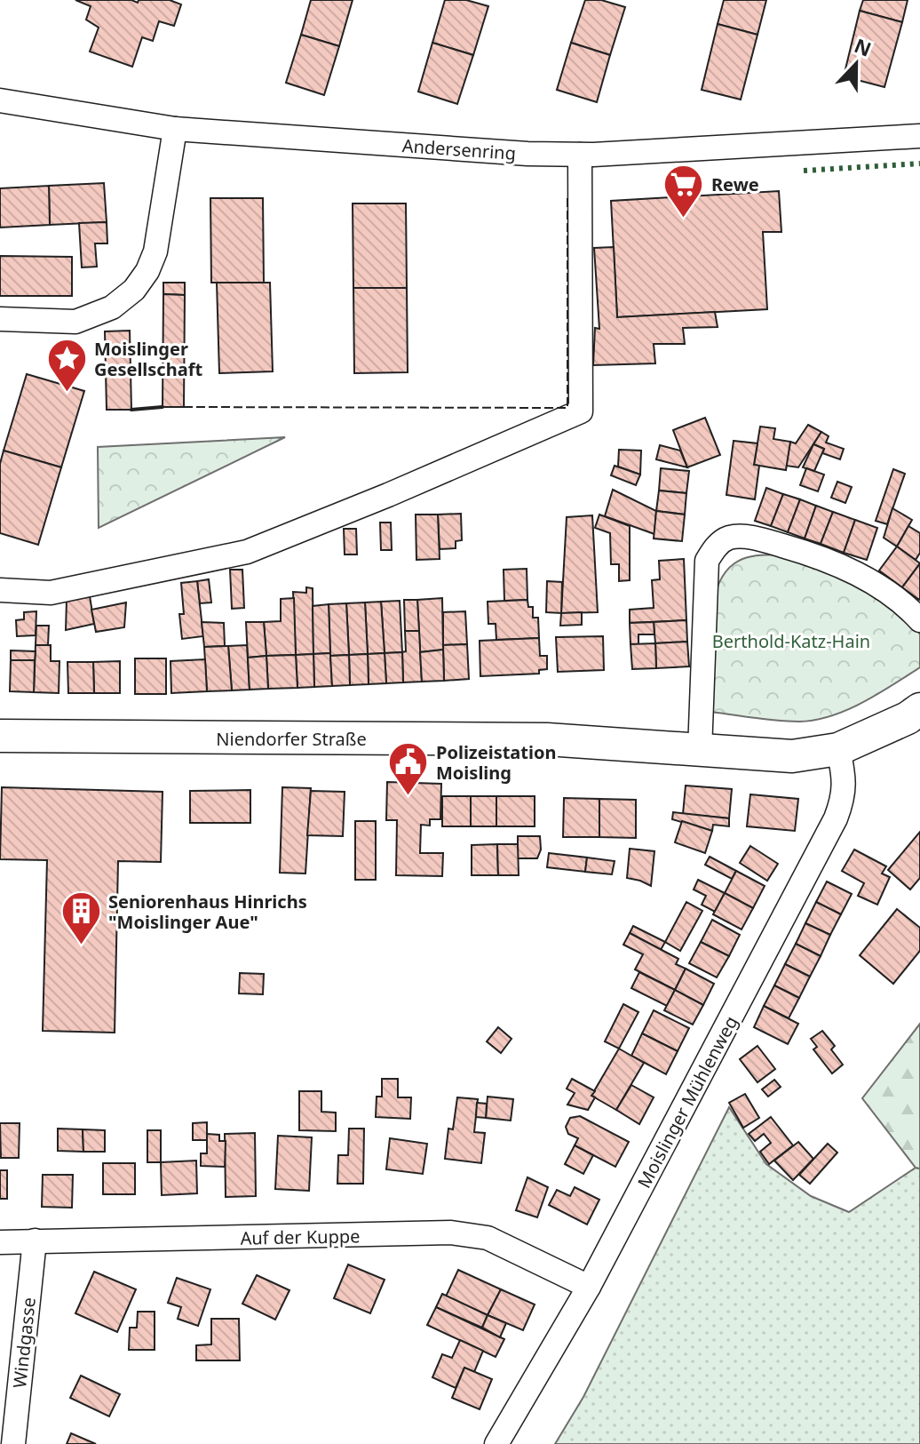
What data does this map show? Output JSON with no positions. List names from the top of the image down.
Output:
{
  "streets": {
    "main road": ["Niendorfer Straße"],
    "street": [
      "Andersenring",
      "Moislinger Mühlenweg",
      "Auf der Kuppe",
      "Windgasse"
    ]
  },
  "crossings": [
    ["Niendorfer Straße", "Moislinger Mühlenweg"],
    ["Moislinger Mühlenweg", "Auf der Kuppe"],
    ["Auf der Kuppe", "Windgasse"]
  ],
  "parks": ["Berthold-Katz-Hain"],
  "places": {
    "supermarket": ["Rewe"],
    "place": ["Moislinger Gesellschaft"],
    "public building": ["Polizeistation Moisling"],
    "building": ["Seniorenhaus Hinrichs \"Moislinger Aue\""]
  },
  "north": "top"
}
